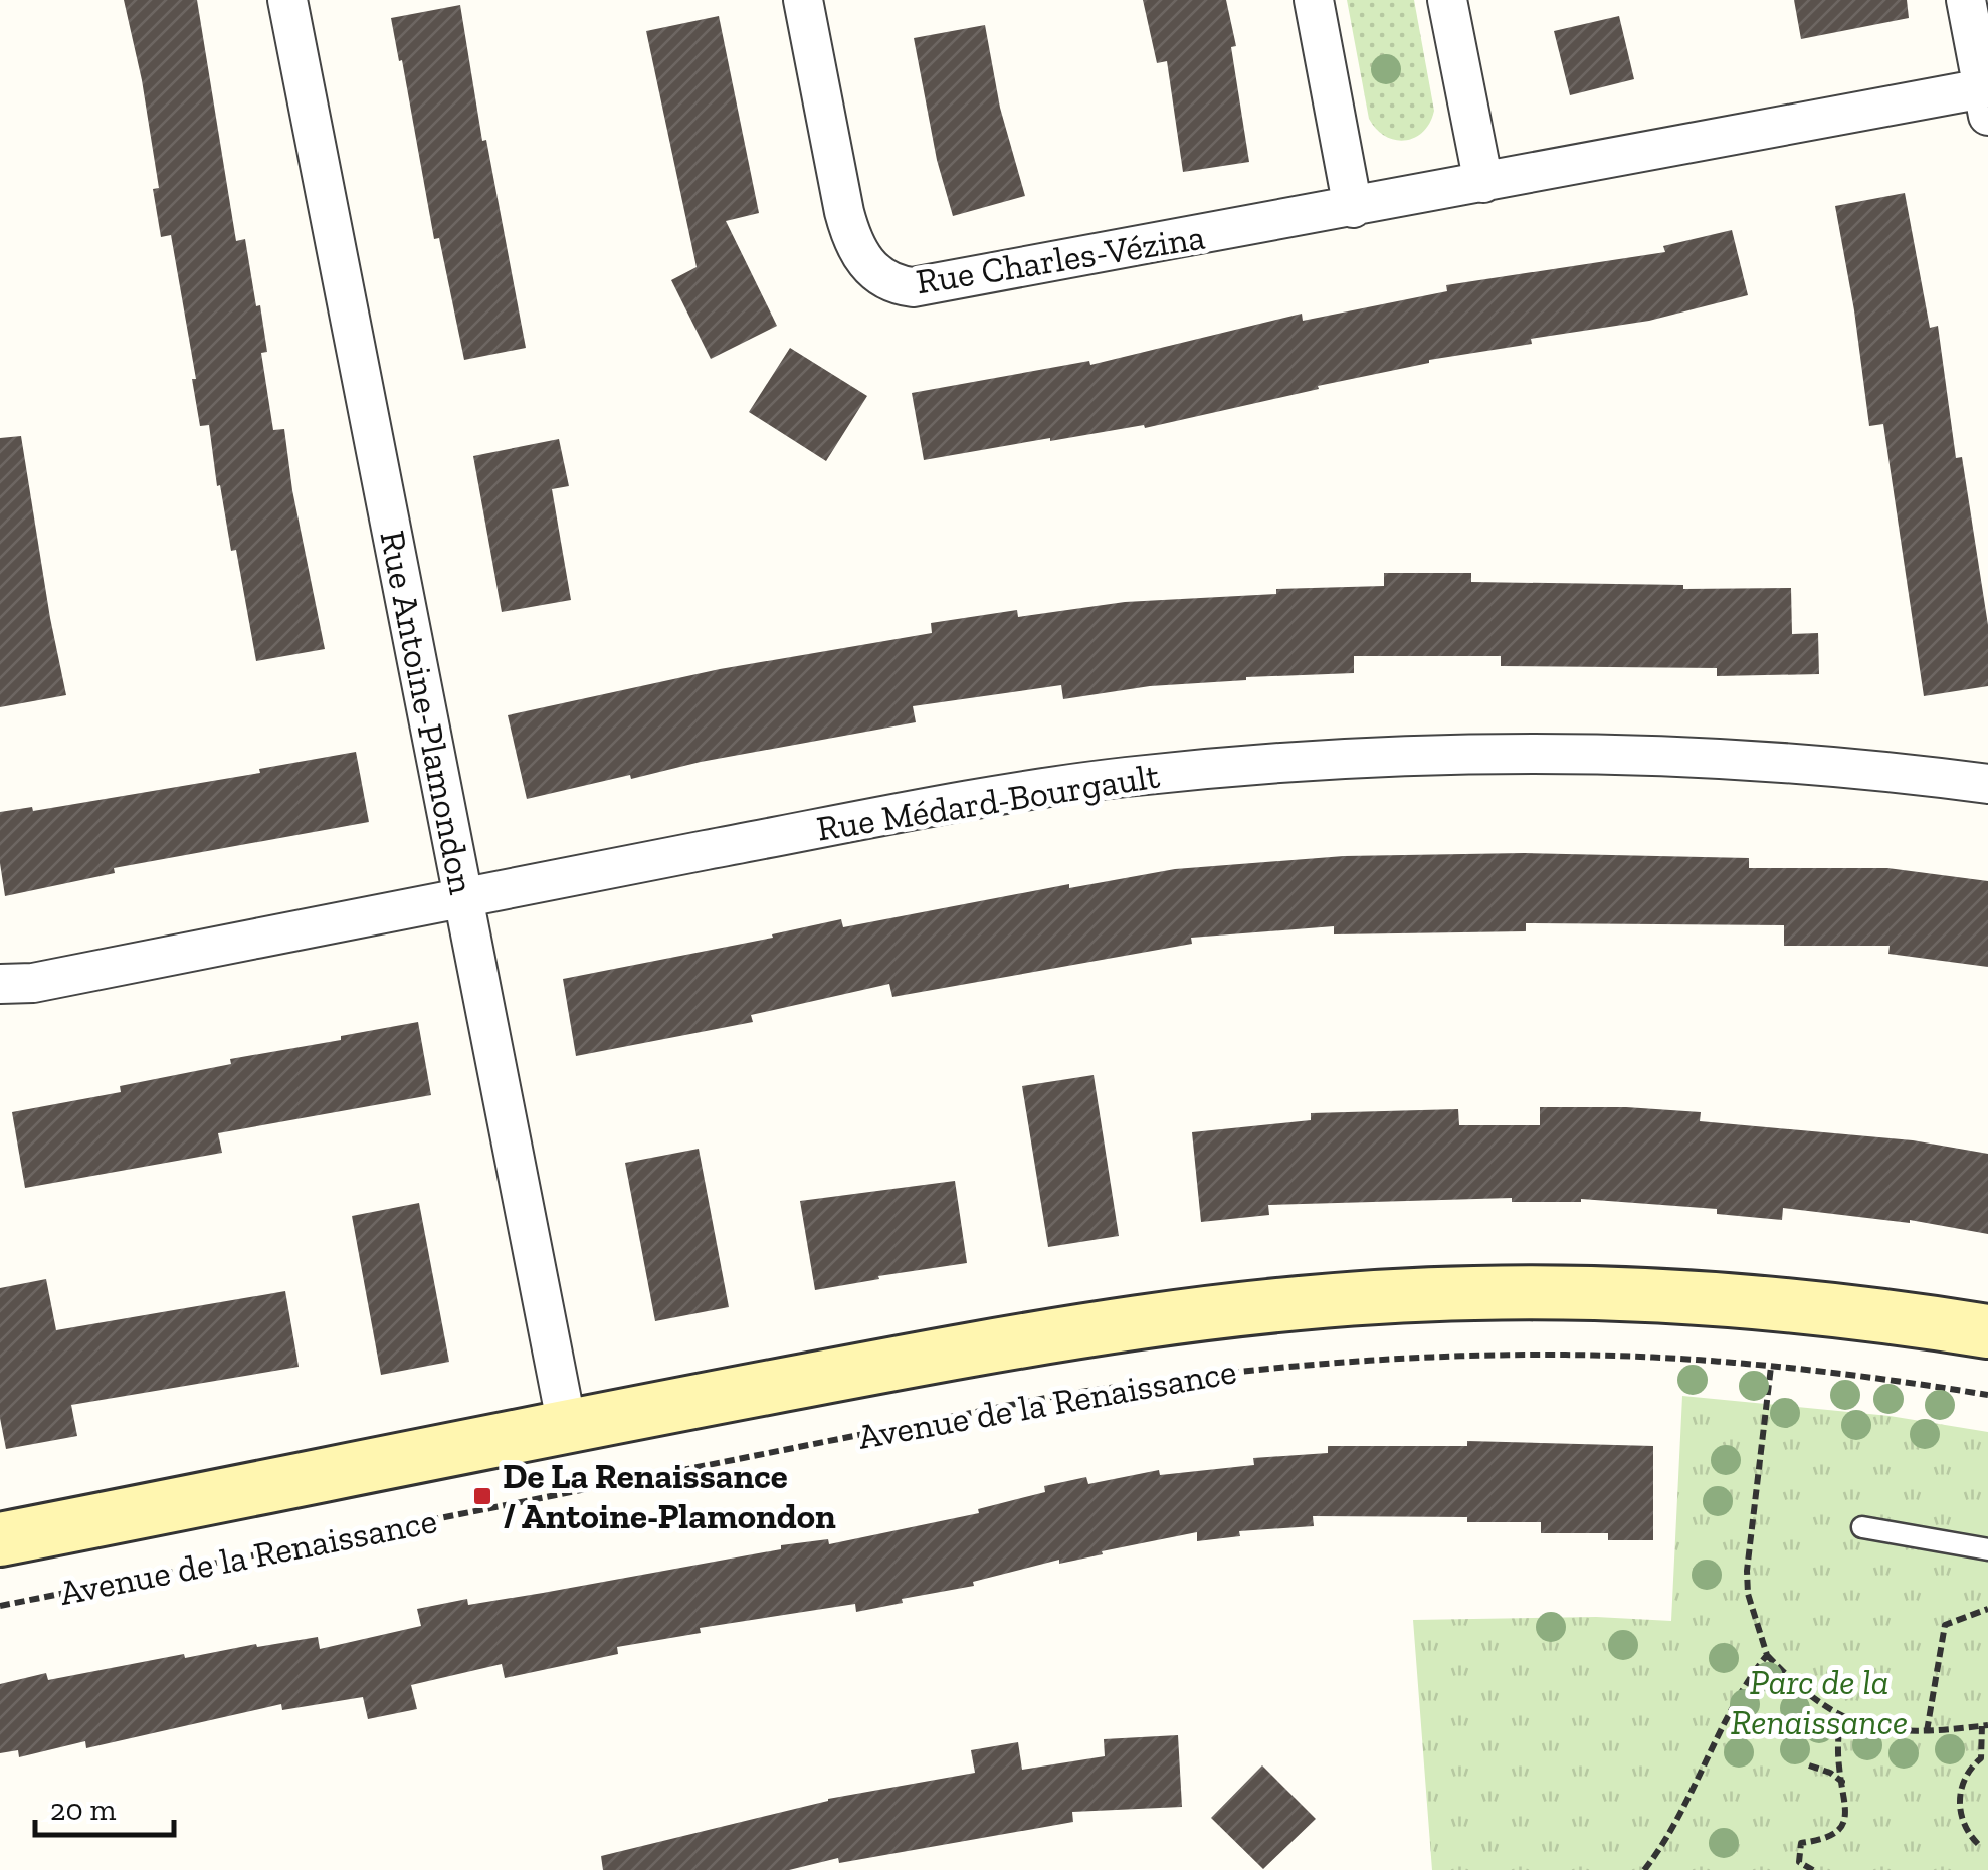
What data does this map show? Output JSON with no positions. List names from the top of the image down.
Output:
{
  "streets": {
    "street": [
      "Rue Charles-Vézina",
      "Rue Antoine-Plamondon",
      "Rue Médard-Bourgault",
      "Avenue de la Renaissance"
    ]
  },
  "crossings": [
    ["Rue Antoine-Plamondon", "Rue Médard-Bourgault"],
    ["Rue Antoine-Plamondon", "Avenue de la Renaissance"]
  ],
  "parks": ["Parc de la Renaissance"],
  "places": {
    "transit": ["De La Renaissance / Antoine-Plamondon"]
  },
  "scale_bar": "20 m"
}
